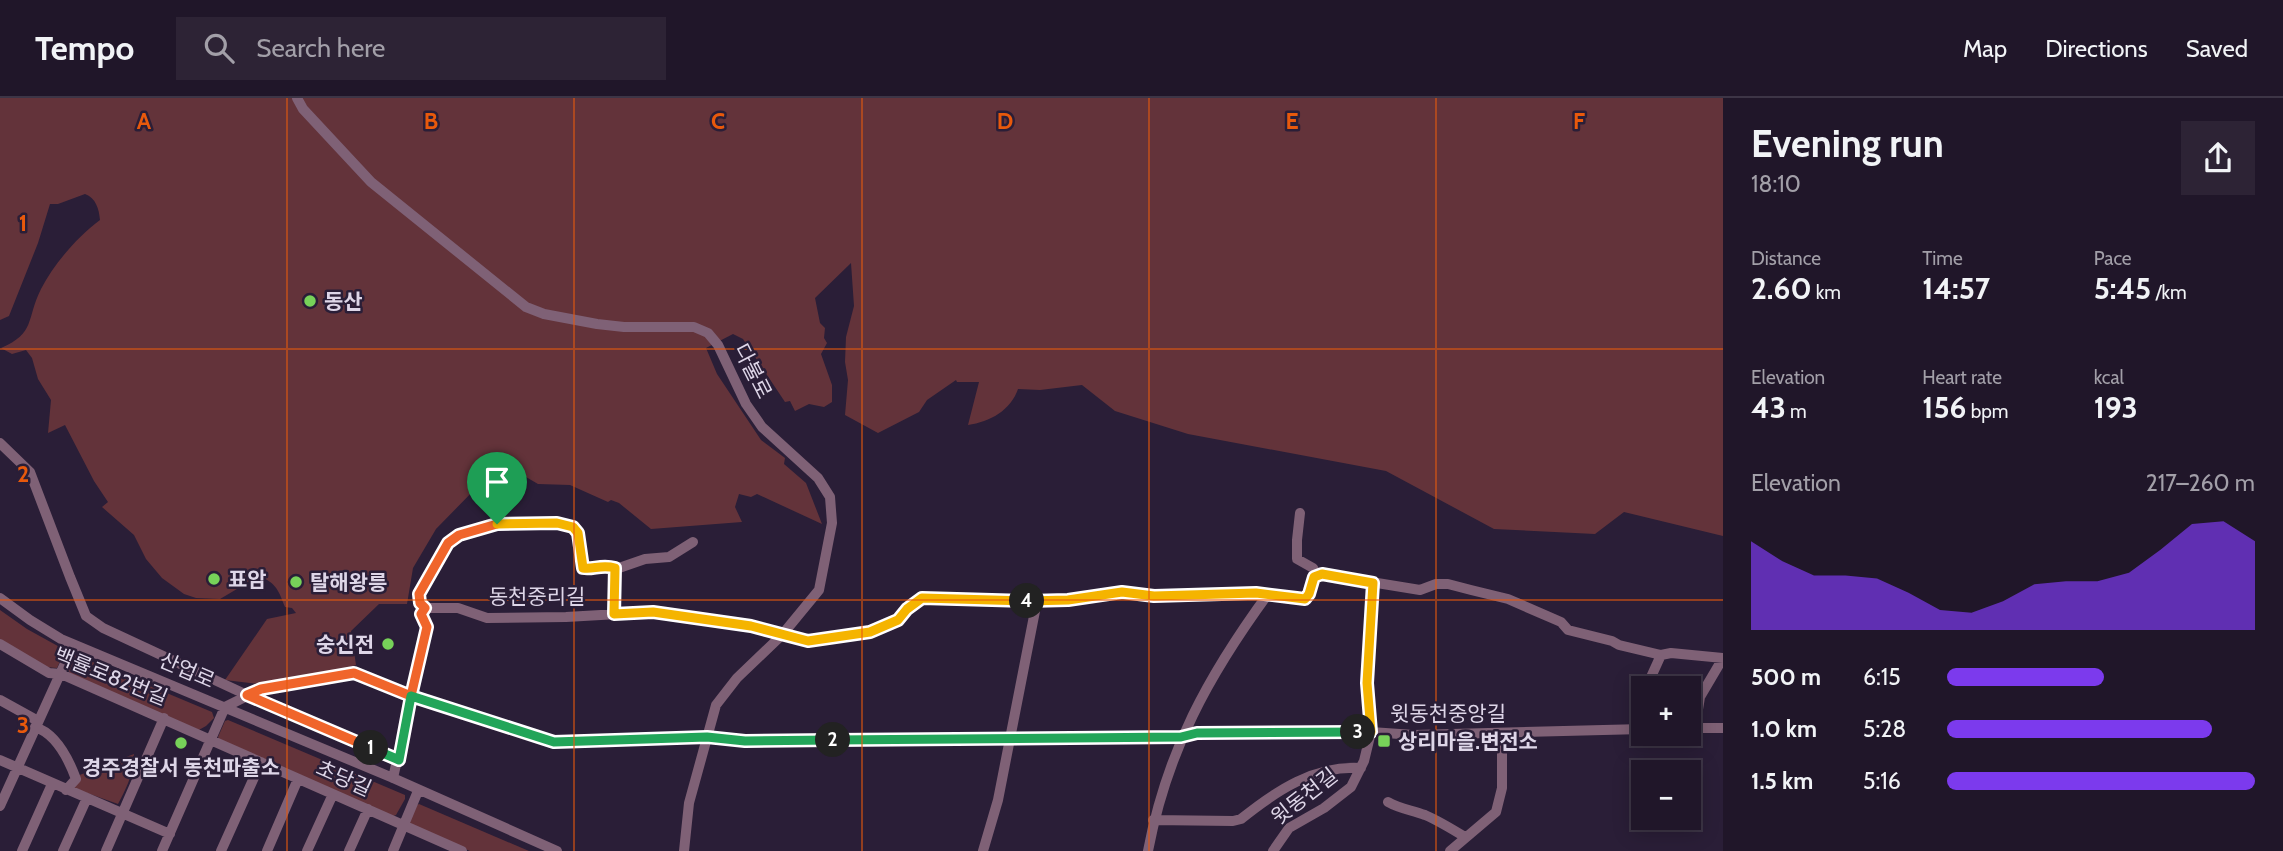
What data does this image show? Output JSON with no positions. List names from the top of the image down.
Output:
{
  "streets": {
    "street": [
      "다불로",
      "동천중리길",
      "산업로",
      "백률로82번길",
      "윗동천중앙길",
      "초당길",
      "윗동천길"
    ]
  },
  "crossings": [
    ["다불로", "동천중리길"],
    ["다불로", "윗동천중앙길"],
    ["산업로", "윗동천중앙길"],
    ["백률로82번길", "초당길"],
    ["윗동천중앙길", "윗동천길"]
  ],
  "places": {
    "other": [
      "동산",
      "표암",
      "탈해왕릉",
      "숭신전",
      "경주경찰서 동천파출소"
    ],
    "transit": ["상리마을.변전소"]
  },
  "page": {
    "header": "Tempo",
    "search": "Search here",
    "nav": ["Map", "Directions", "Saved"],
    "heading": ["Evening run", "18:10"],
    "stats": [
      ["Distance", "2.60 km"],
      ["Time", "14:57"],
      ["Pace", "5:45 /km"],
      ["Elevation", "43 m"],
      ["Heart rate", "156 bpm"],
      ["kcal", "193"]
    ],
    "chart": ["Elevation", "217–260 m"],
    "pins": [
      "4",
      "3",
      "2",
      "1"
    ],
    "list": [
      {
        "name": "500 m",
        "note": "6:15"
      },
      {
        "name": "1.0 km",
        "note": "5:28"
      },
      {
        "name": "1.5 km",
        "note": "5:16"
      }
    ],
    "map_buttons": ["+", "−"]
  },
  "grid": {
    "columns": [
      "A",
      "B",
      "C",
      "D",
      "E",
      "F"
    ],
    "rows": ["1", "2", "3"]
  }
}
